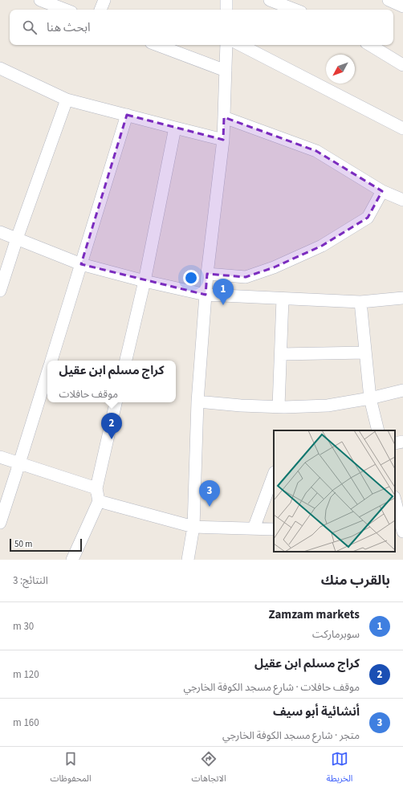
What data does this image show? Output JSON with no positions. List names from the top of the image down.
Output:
{
  "scale_bar": "50 m",
  "north": "bottom left",
  "page": {
    "search": "ابحث هنا",
    "pins": ["1", "2", "3"],
    "popup": ["كراج مسلم ابن عقيل", "موقف حافلات"],
    "scale": "50 m",
    "heading": ["بالقرب منك", "النتائج: 3"],
    "list": [
      {
        "mark": "1",
        "name": "Zamzam markets",
        "note": "سوبرماركت",
        "value": "30 m"
      },
      {
        "mark": "2",
        "name": "كراج مسلم ابن عقيل",
        "note": "موقف حافلات · شارع مسجد الكوفة الخارجي",
        "value": "120 m"
      },
      {
        "mark": "3",
        "name": "أنشائية أبو سيف",
        "note": "متجر · شارع مسجد الكوفة الخارجي",
        "value": "160 m"
      }
    ],
    "nav": ["الخريطة", "الاتجاهات", "المحفوظات"]
  }
}
